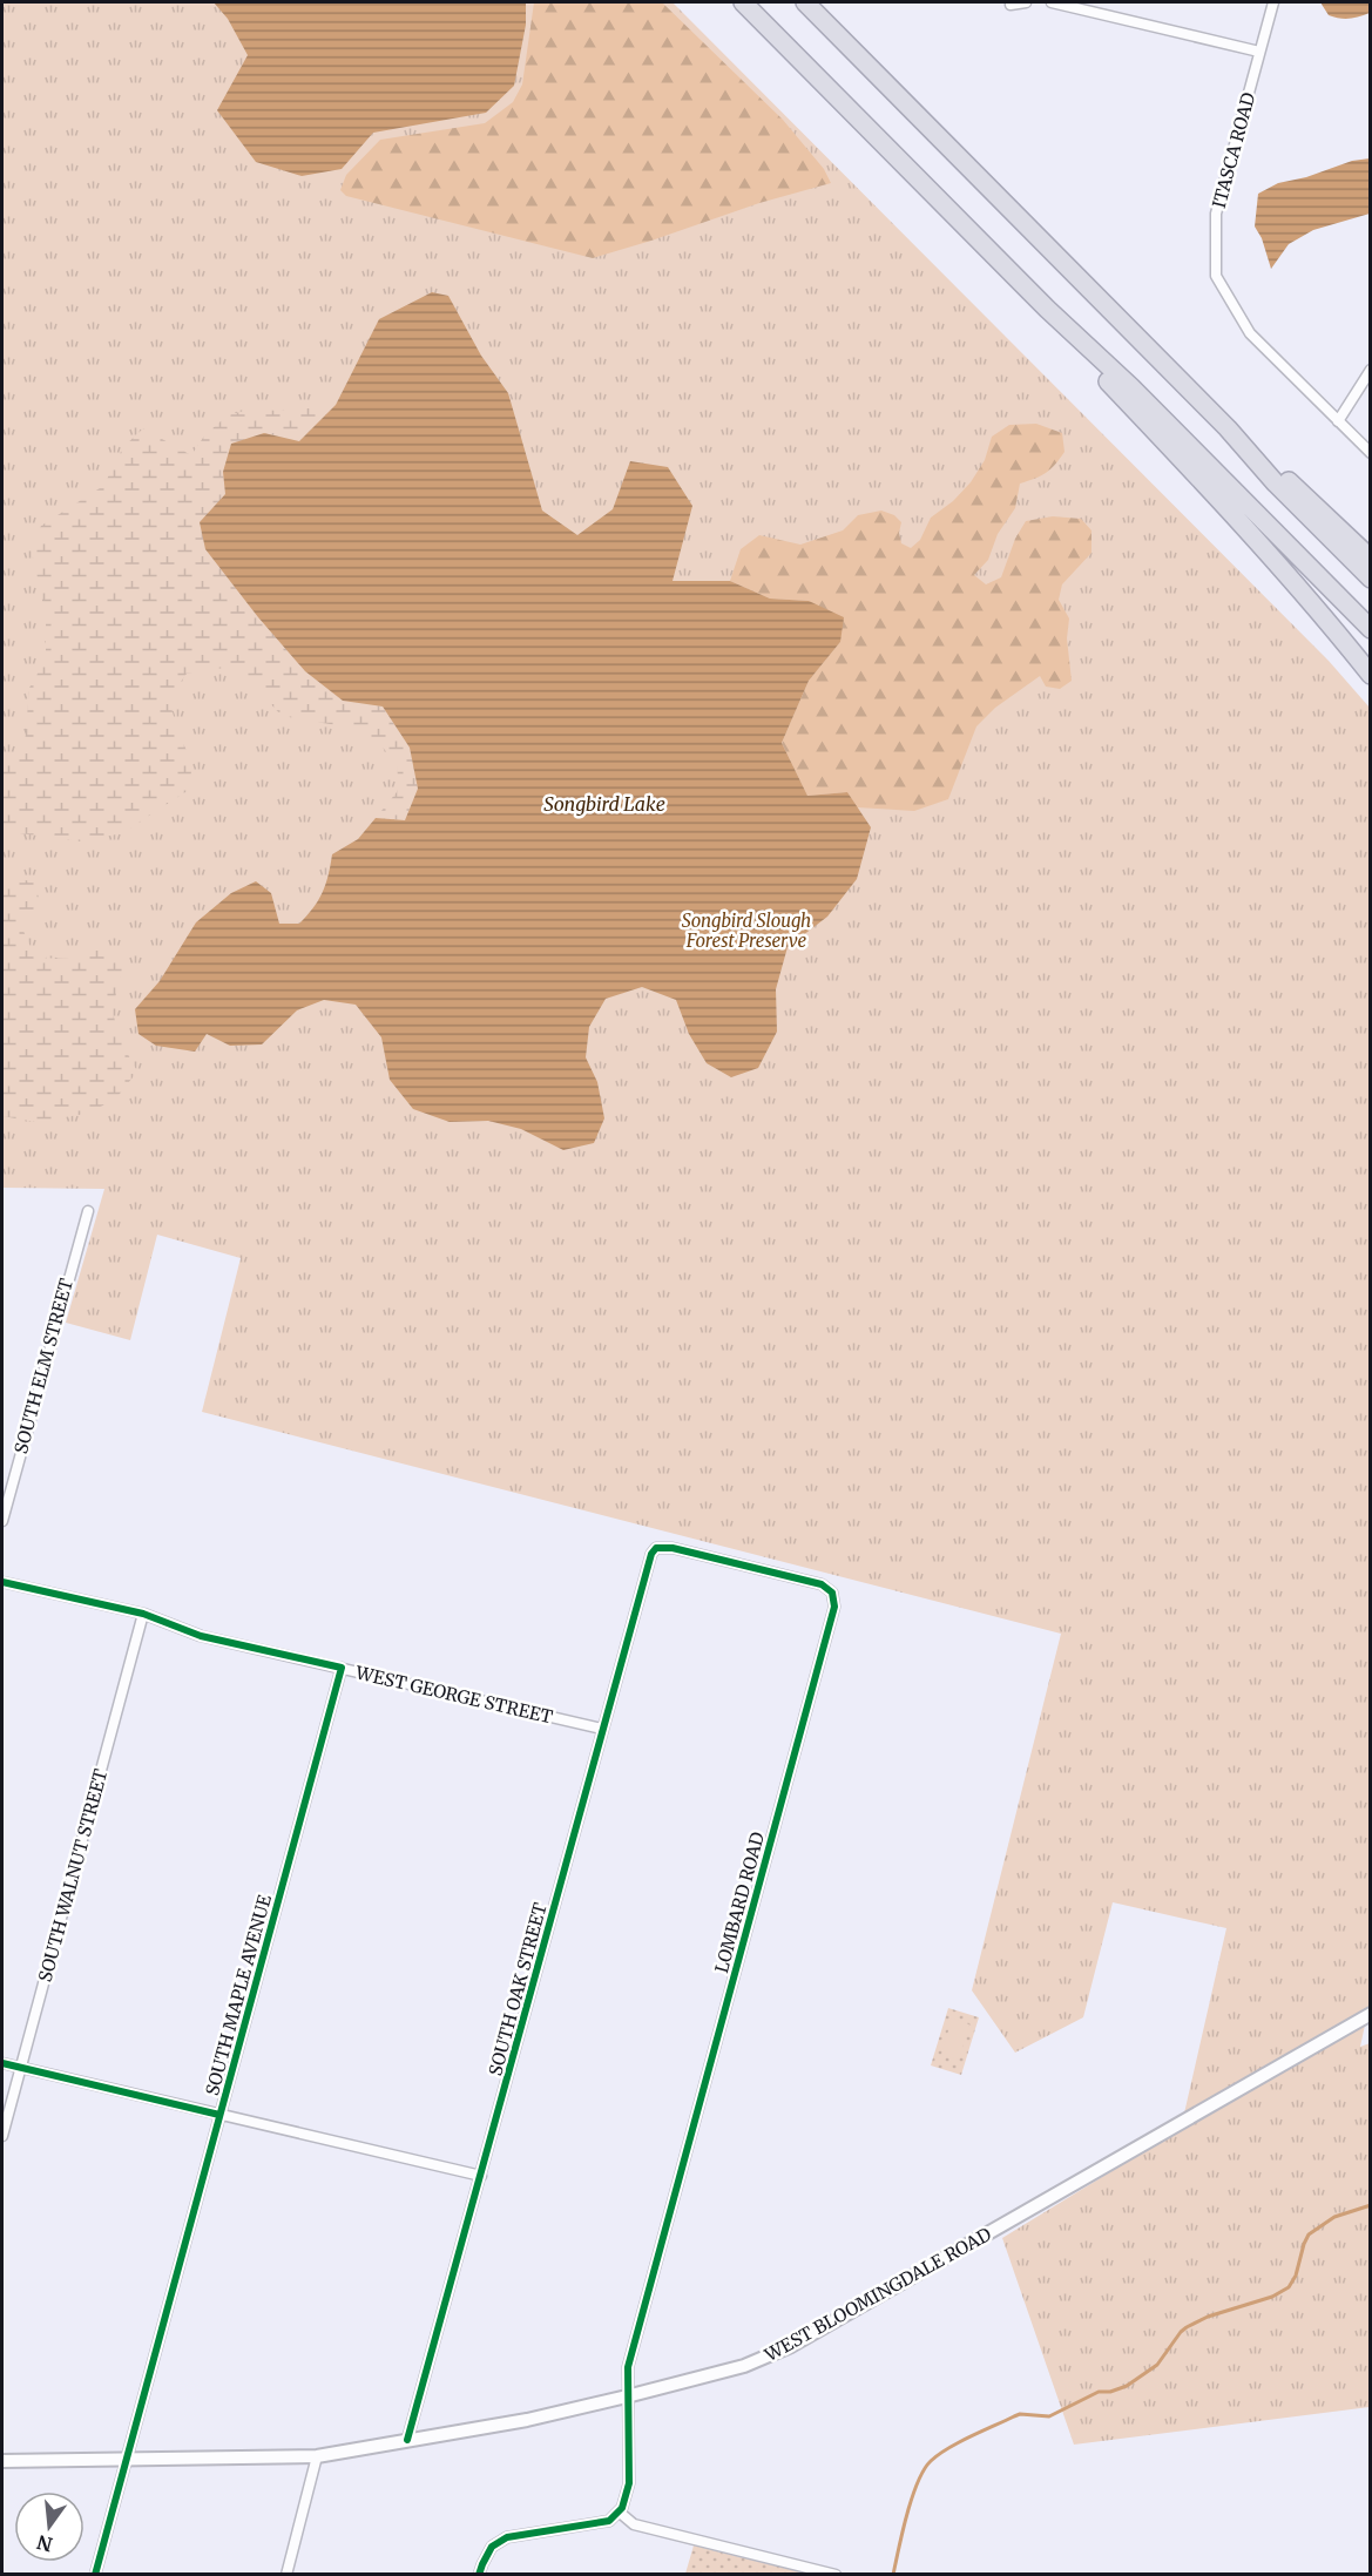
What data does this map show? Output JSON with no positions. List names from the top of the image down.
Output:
{
  "streets": {
    "street": [
      "ITASCA ROAD",
      "SOUTH ELM STREET",
      "WEST GEORGE STREET",
      "SOUTH WALNUT STREET",
      "LOMBARD ROAD",
      "SOUTH OAK STREET",
      "SOUTH MAPLE AVENUE",
      "WEST BLOOMINGDALE ROAD"
    ]
  },
  "crossings": [
    ["WEST GEORGE STREET", "SOUTH WALNUT STREET"],
    ["WEST GEORGE STREET", "SOUTH OAK STREET"],
    ["WEST GEORGE STREET", "SOUTH MAPLE AVENUE"],
    ["LOMBARD ROAD", "SOUTH OAK STREET"],
    ["LOMBARD ROAD", "WEST BLOOMINGDALE ROAD"],
    ["SOUTH OAK STREET", "WEST BLOOMINGDALE ROAD"],
    ["SOUTH MAPLE AVENUE", "WEST BLOOMINGDALE ROAD"]
  ],
  "water": ["Songbird Lake"],
  "parks": ["Songbird Slough Forest Preserve"],
  "north": "bottom"
}
